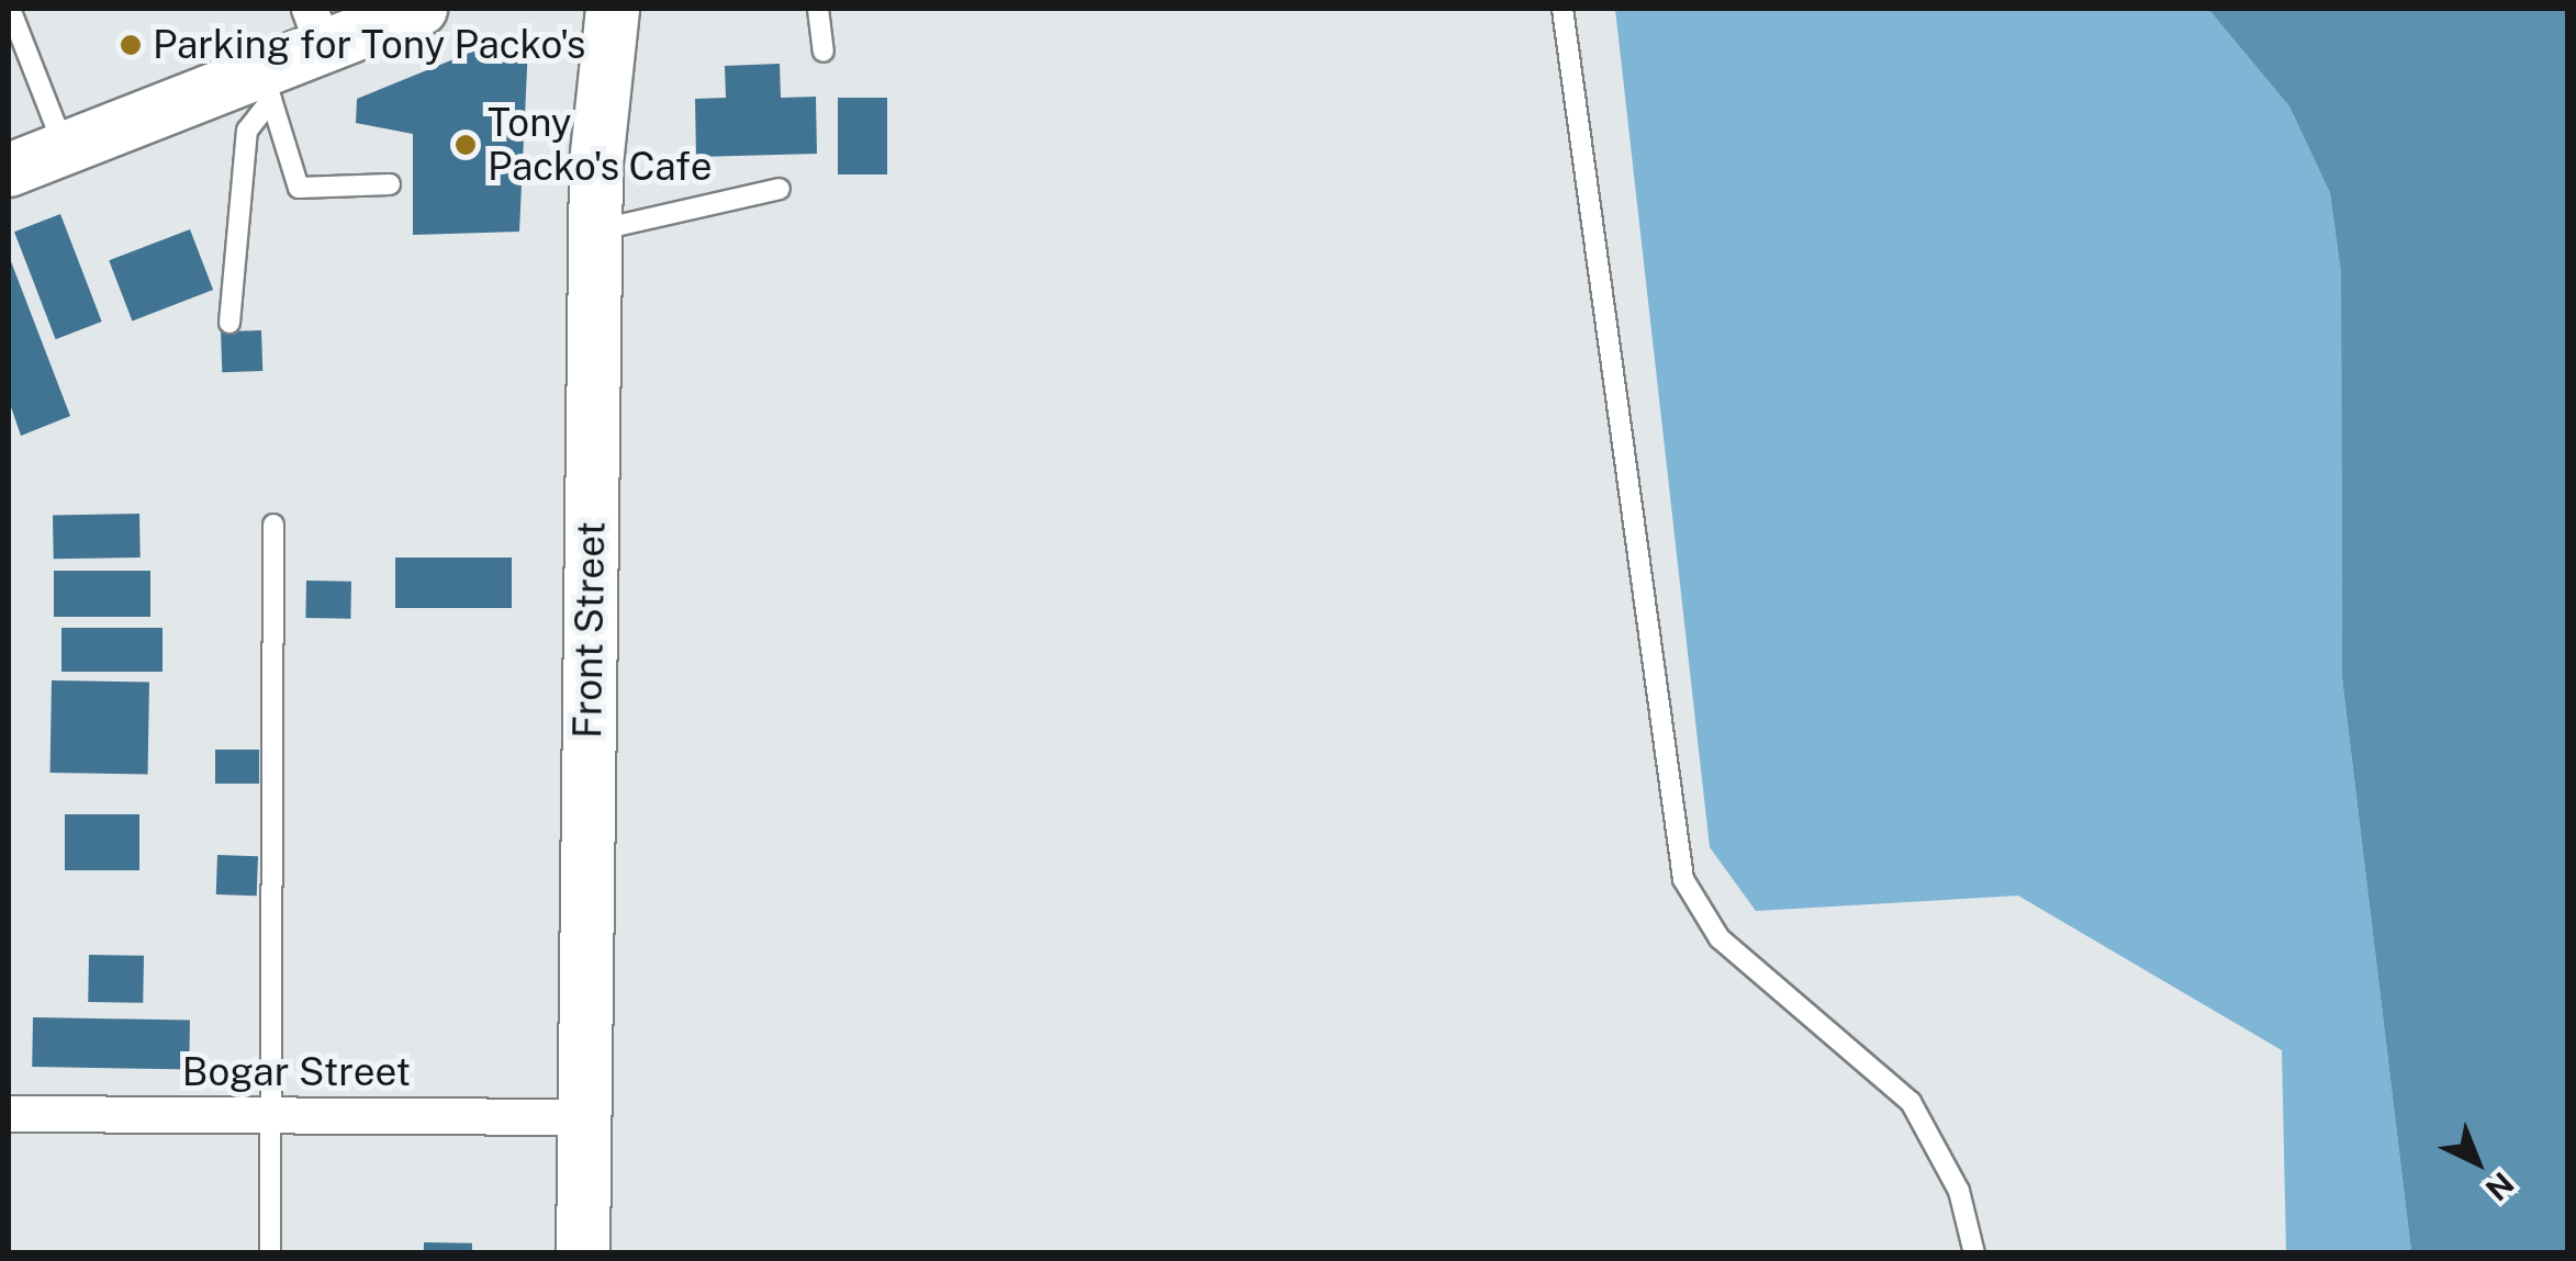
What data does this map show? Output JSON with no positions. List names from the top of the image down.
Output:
{
  "streets": {
    "street": ["Front Street", "Bogar Street"]
  },
  "crossings": [
    ["Front Street", "Bogar Street"]
  ],
  "places": ["Parking for Tony Packo's", "Tony Packo's Cafe"],
  "north": "bottom right"
}
